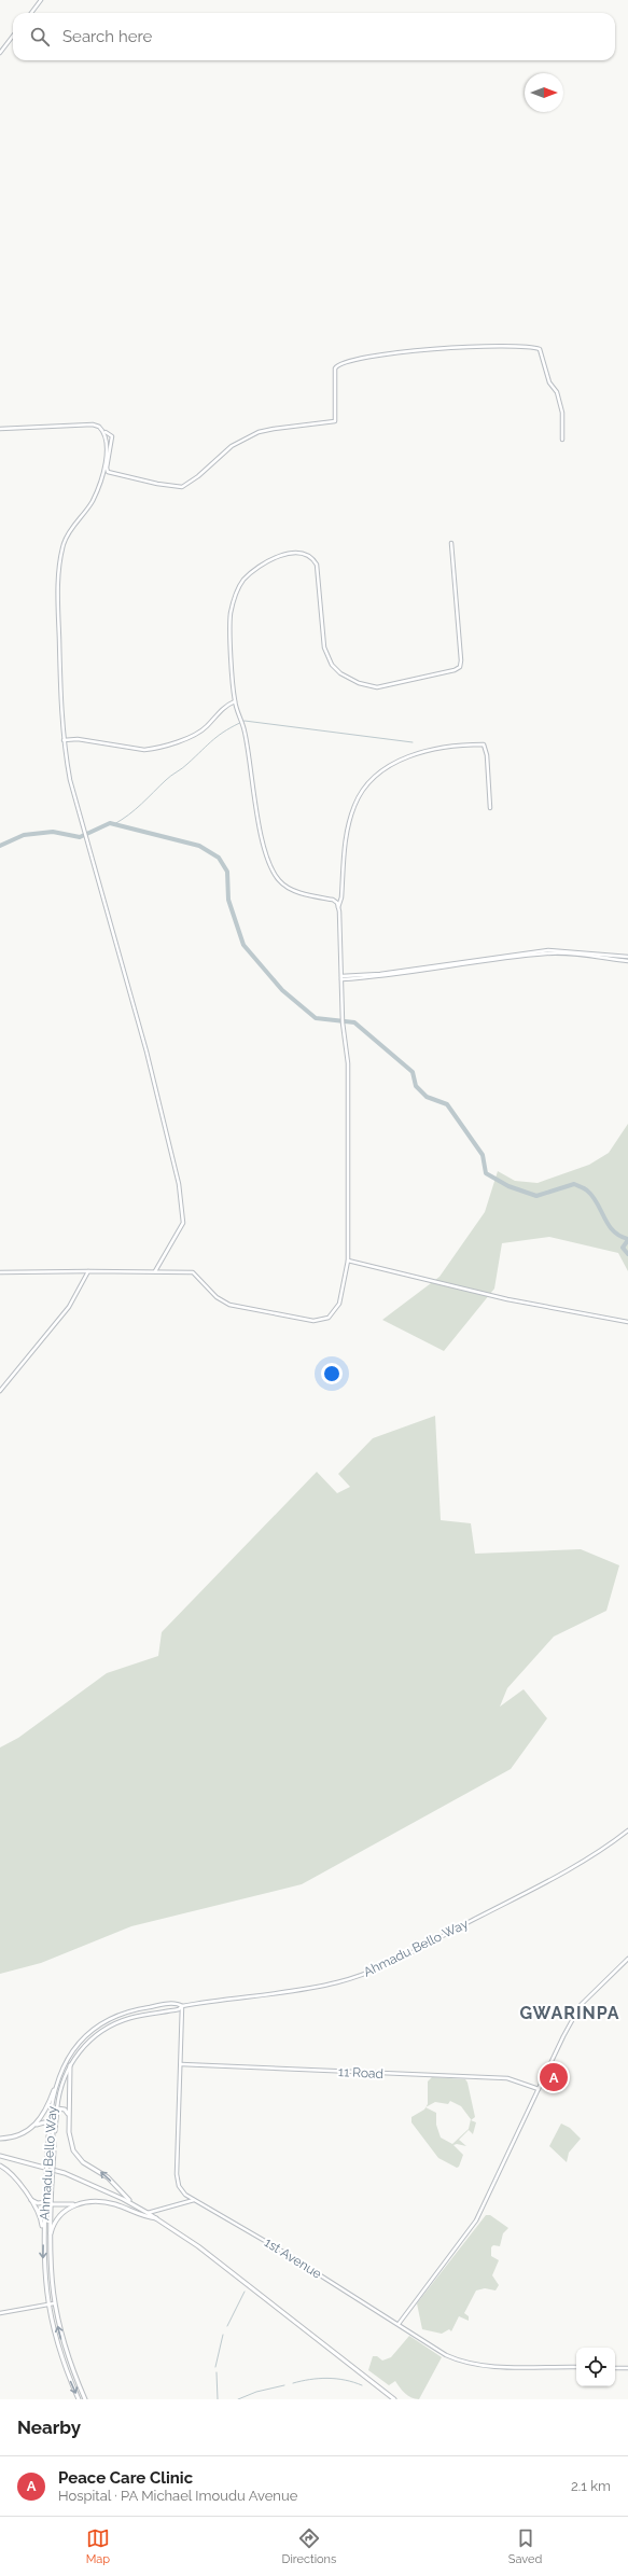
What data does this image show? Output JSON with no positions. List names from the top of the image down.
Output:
{
  "streets": {
    "main road": ["Ahmadu Bello Way"],
    "street": ["11 Road", "1st Avenue"]
  },
  "crossings": [
    ["Ahmadu Bello Way", "1st Avenue"],
    ["11 Road", "1st Avenue"]
  ],
  "districts": ["GWARINPA"],
  "north": "right",
  "page": {
    "search": "Search here",
    "pins": "A",
    "heading": "Nearby",
    "list": [
      {
        "mark": "A",
        "name": "Peace Care Clinic",
        "note": "Hospital · PA Michael Imoudu Avenue",
        "value": "2.1 km"
      }
    ],
    "nav": ["Map", "Directions", "Saved"]
  }
}
